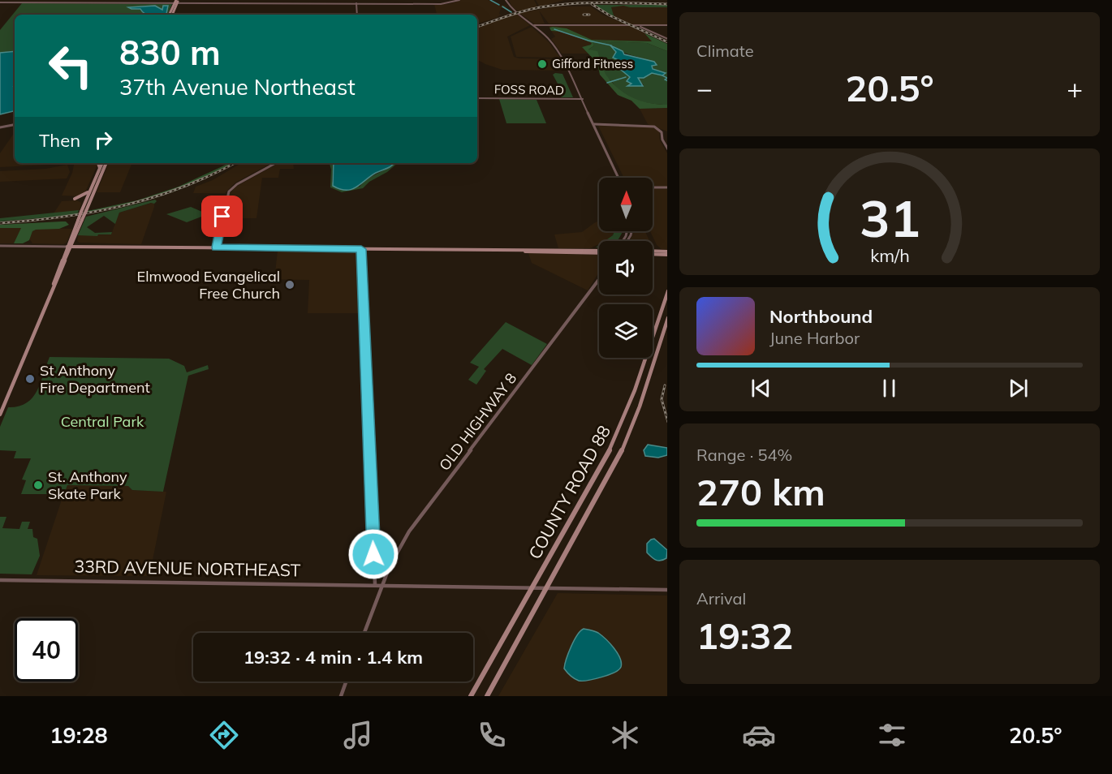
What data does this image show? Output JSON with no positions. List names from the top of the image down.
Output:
{
  "streets": {
    "main road": ["COUNTY ROAD 88"],
    "street": ["FOSS ROAD", "OLD HIGHWAY 8", "33RD AVENUE NORTHEAST"]
  },
  "crossings": [
    ["OLD HIGHWAY 8", "33RD AVENUE NORTHEAST"],
    ["COUNTY ROAD 88", "33RD AVENUE NORTHEAST"]
  ],
  "parks": ["Central Park"],
  "places": [
    "Gifford Fitness",
    "Elmwood Evangelical Free Church",
    "St Anthony Fire Department",
    "St. Anthony Skate Park"
  ],
  "north": "top",
  "page": {
    "tile": [
      "Climate",
      ["Range · 54%", "270 km"],
      ["Arrival", "19:32"]
    ],
    "turn": ["830 m", "37th Avenue Northeast"],
    "heat": ["−", "20.5°", "+"],
    "then": "Then",
    "song": ["Northbound", "June Harbor"],
    "limit": "40",
    "trip": "19:32 · 4 min · 1.4 km",
    "tabs": ["19:28", "20.5°"],
    "gauge": ["31", "km/h"]
  }
}
